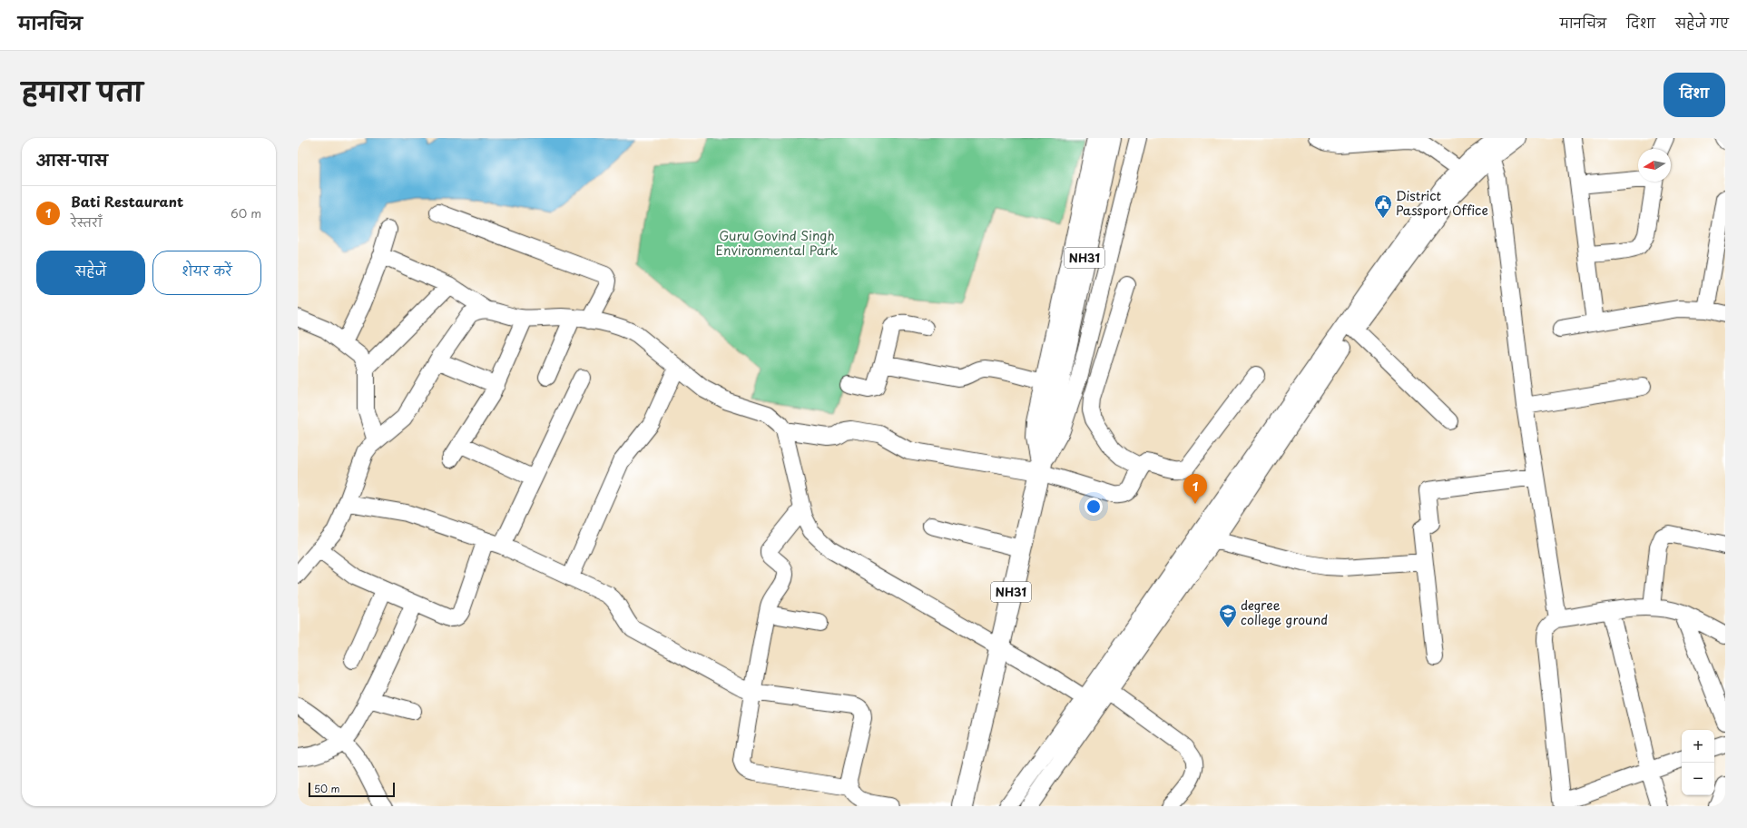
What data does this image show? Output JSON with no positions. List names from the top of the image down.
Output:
{
  "streets": {
    "highway": ["NH31"]
  },
  "parks": ["Guru Govind Singh Environmental Park"],
  "places": {
    "public building": ["District Passport Office"],
    "school or university": ["degree college ground"]
  },
  "scale_bar": "50 m",
  "north": "left",
  "page": {
    "header": "मानचित्र",
    "nav": ["मानचित्र", "दिशा", "सहेजे गए"],
    "title": "हमारा पता",
    "buttons": [
      "दिशा",
      ["सहेजें", "शेयर करें"]
    ],
    "heading": "आस-पास",
    "list": [
      {
        "mark": "1",
        "name": "Bati Restaurant",
        "note": "रेस्तराँ",
        "value": "60 m"
      }
    ],
    "pins": "1",
    "map_buttons": ["+", "−"],
    "scale": "50 m"
  }
}
